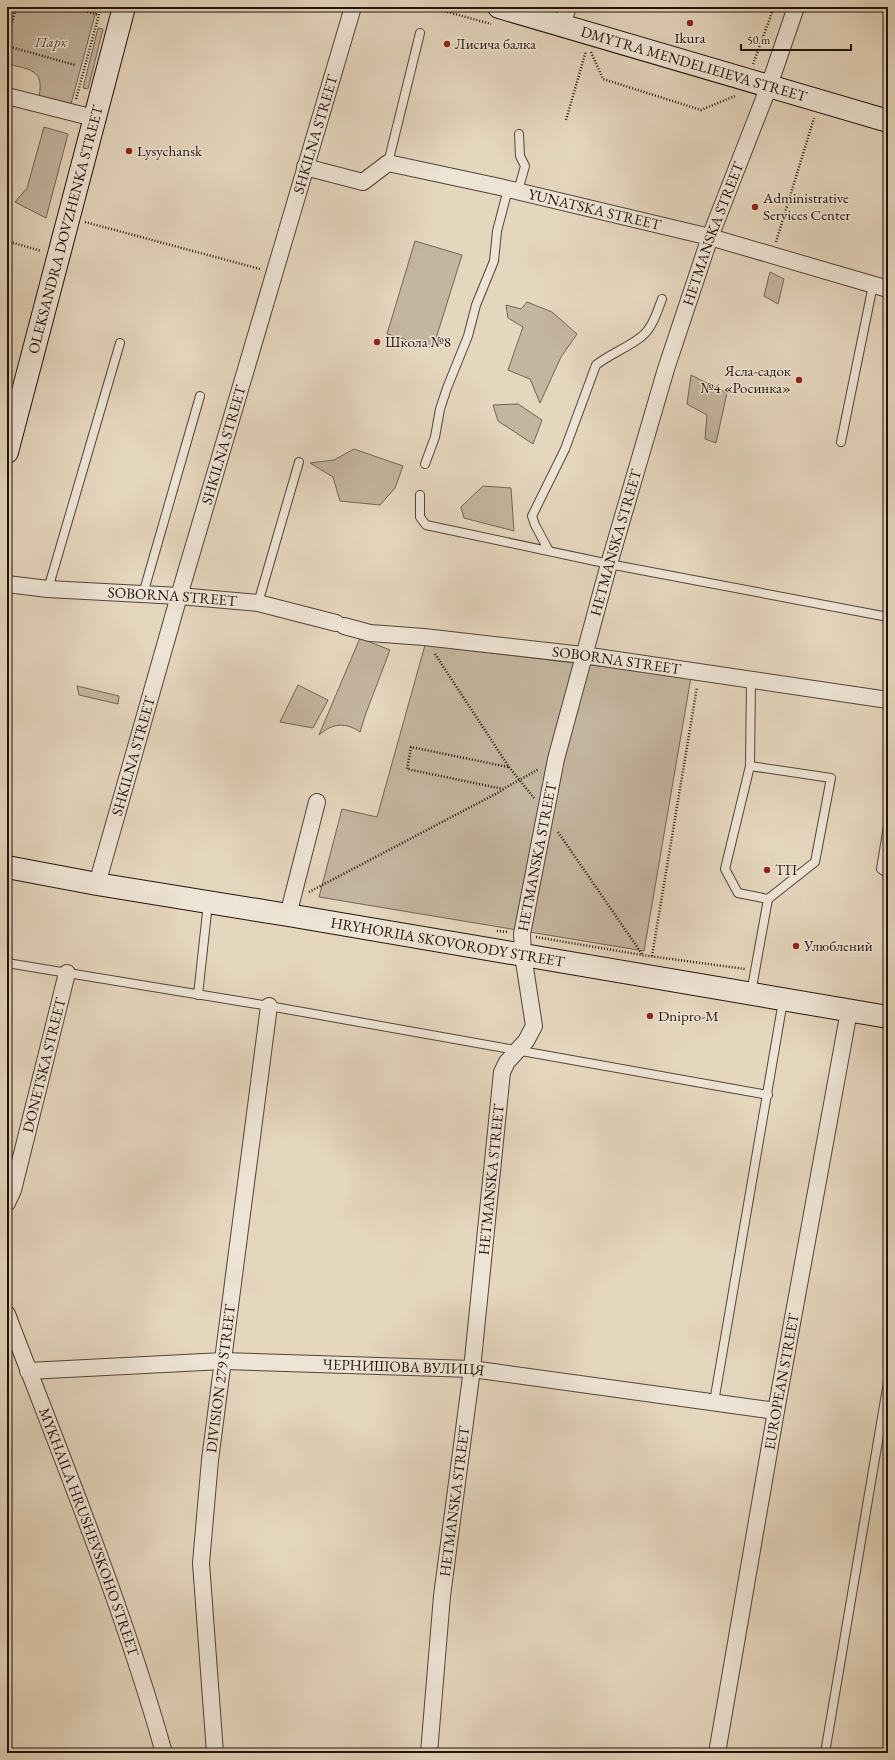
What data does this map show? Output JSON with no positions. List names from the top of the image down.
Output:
{
  "streets": {
    "street": [
      "DMYTRA MENDELIEIEVA STREET",
      "SHKILNA STREET",
      "YUNATSKA STREET",
      "OLEKSANDRA DOVZHENKA STREET",
      "HETMANSKA STREET",
      "SOBORNA STREET",
      "HRYHORIIA SKOVORODY STREET",
      "DONETSKA STREET",
      "ЧЕРНИШОВА ВУЛИЦЯ",
      "DIVISION 279 STREET",
      "EUROPEAN STREET",
      "MYKHAILA HRUSHEVSKOHO STREET"
    ]
  },
  "crossings": [
    ["DMYTRA MENDELIEIEVA STREET", "HETMANSKA STREET"],
    ["SHKILNA STREET", "SOBORNA STREET"],
    ["SHKILNA STREET", "HRYHORIIA SKOVORODY STREET"],
    ["YUNATSKA STREET", "HETMANSKA STREET"],
    ["HETMANSKA STREET", "SOBORNA STREET"],
    ["HETMANSKA STREET", "HRYHORIIA SKOVORODY STREET"],
    ["HETMANSKA STREET", "ЧЕРНИШОВА ВУЛИЦЯ"],
    ["HRYHORIIA SKOVORODY STREET", "EUROPEAN STREET"],
    ["ЧЕРНИШОВА ВУЛИЦЯ", "DIVISION 279 STREET"],
    ["ЧЕРНИШОВА ВУЛИЦЯ", "EUROPEAN STREET"],
    ["ЧЕРНИШОВА ВУЛИЦЯ", "MYKHAILA HRUSHEVSKOHO STREET"]
  ],
  "parks": ["Парк"],
  "places": [
    "Ikura",
    "Лисича балка",
    "Lysychansk",
    "Administrative Services Center",
    "Школа №8",
    "Ясла-садок №4 «Росинка»",
    "ТП",
    "Улюблений",
    "Dnipro-M"
  ],
  "scale_bar": "50 m"
}
